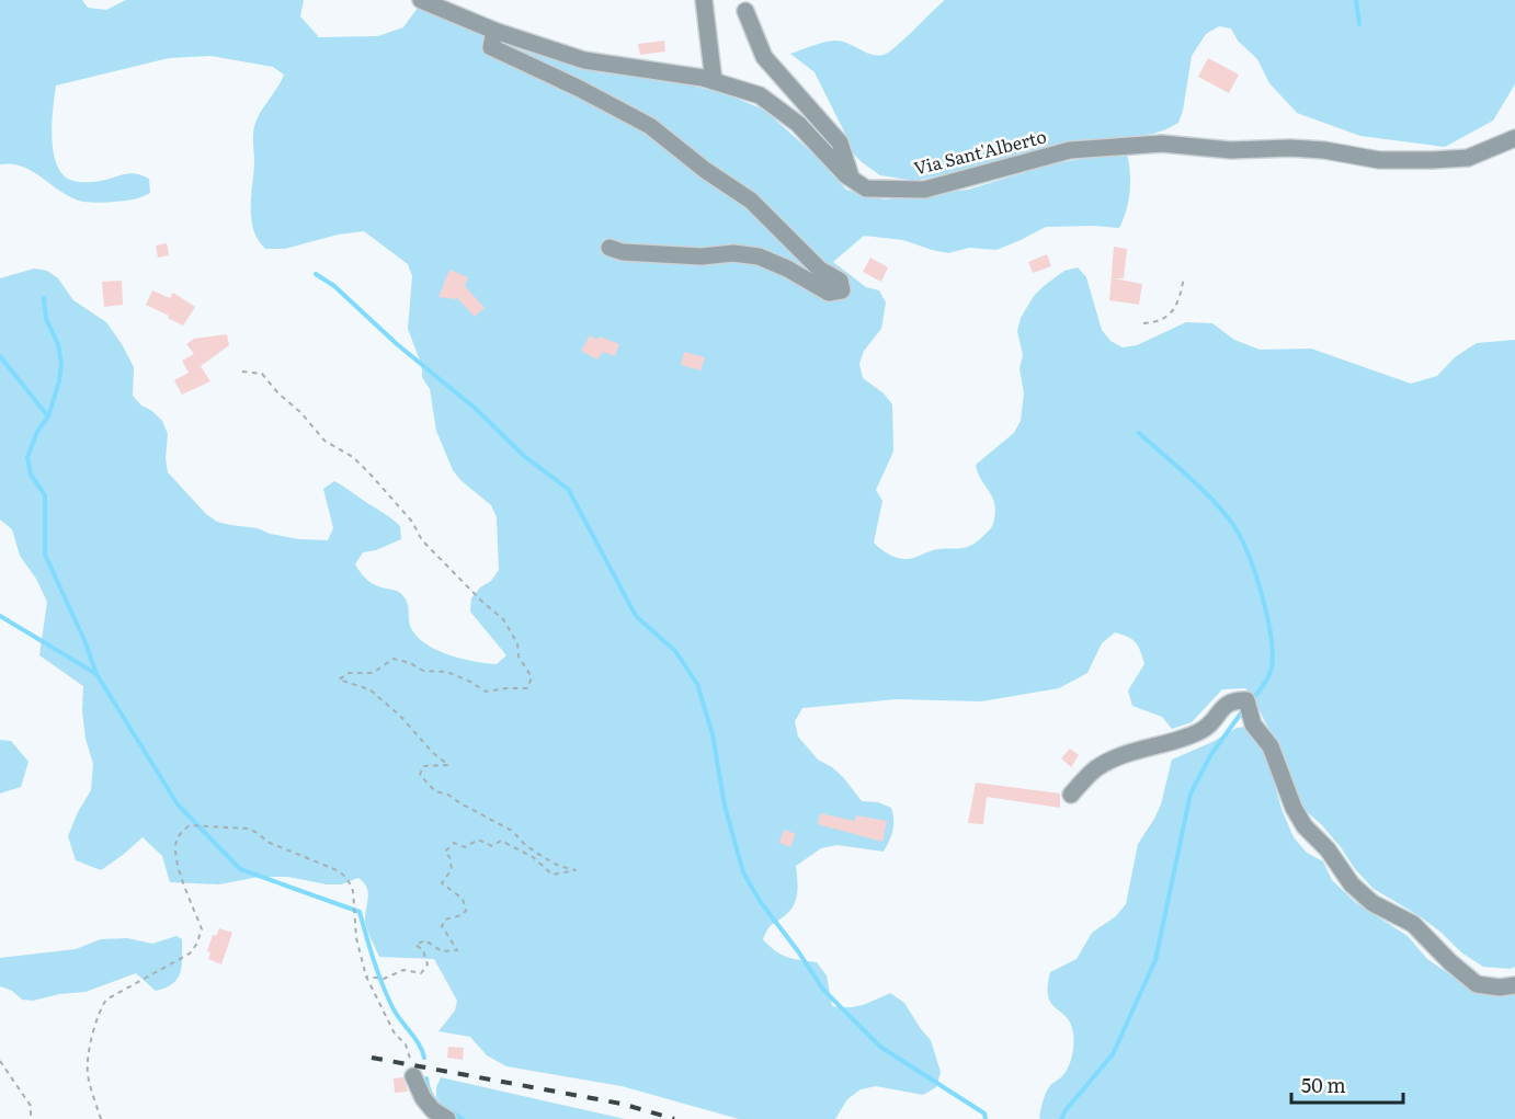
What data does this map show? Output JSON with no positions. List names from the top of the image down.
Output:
{
  "streets": {
    "street": ["Via Sant'Alberto"]
  },
  "scale_bar": "50 m"
}
